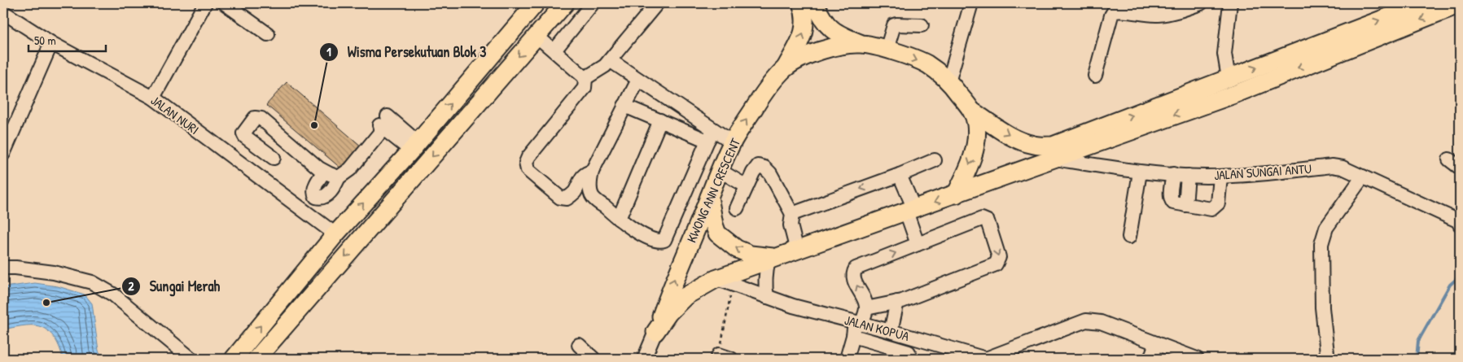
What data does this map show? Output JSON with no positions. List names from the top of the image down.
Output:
{
  "streets": {
    "main road": ["KWONG ANN CRESCENT"],
    "street": ["JALAN NURI", "JALAN SUNGAI ANTU", "JALAN KOPUA"]
  },
  "places": ["Wisma Persekutuan Blok 3", "Sungai Merah"],
  "scale_bar": "50 m"
}
